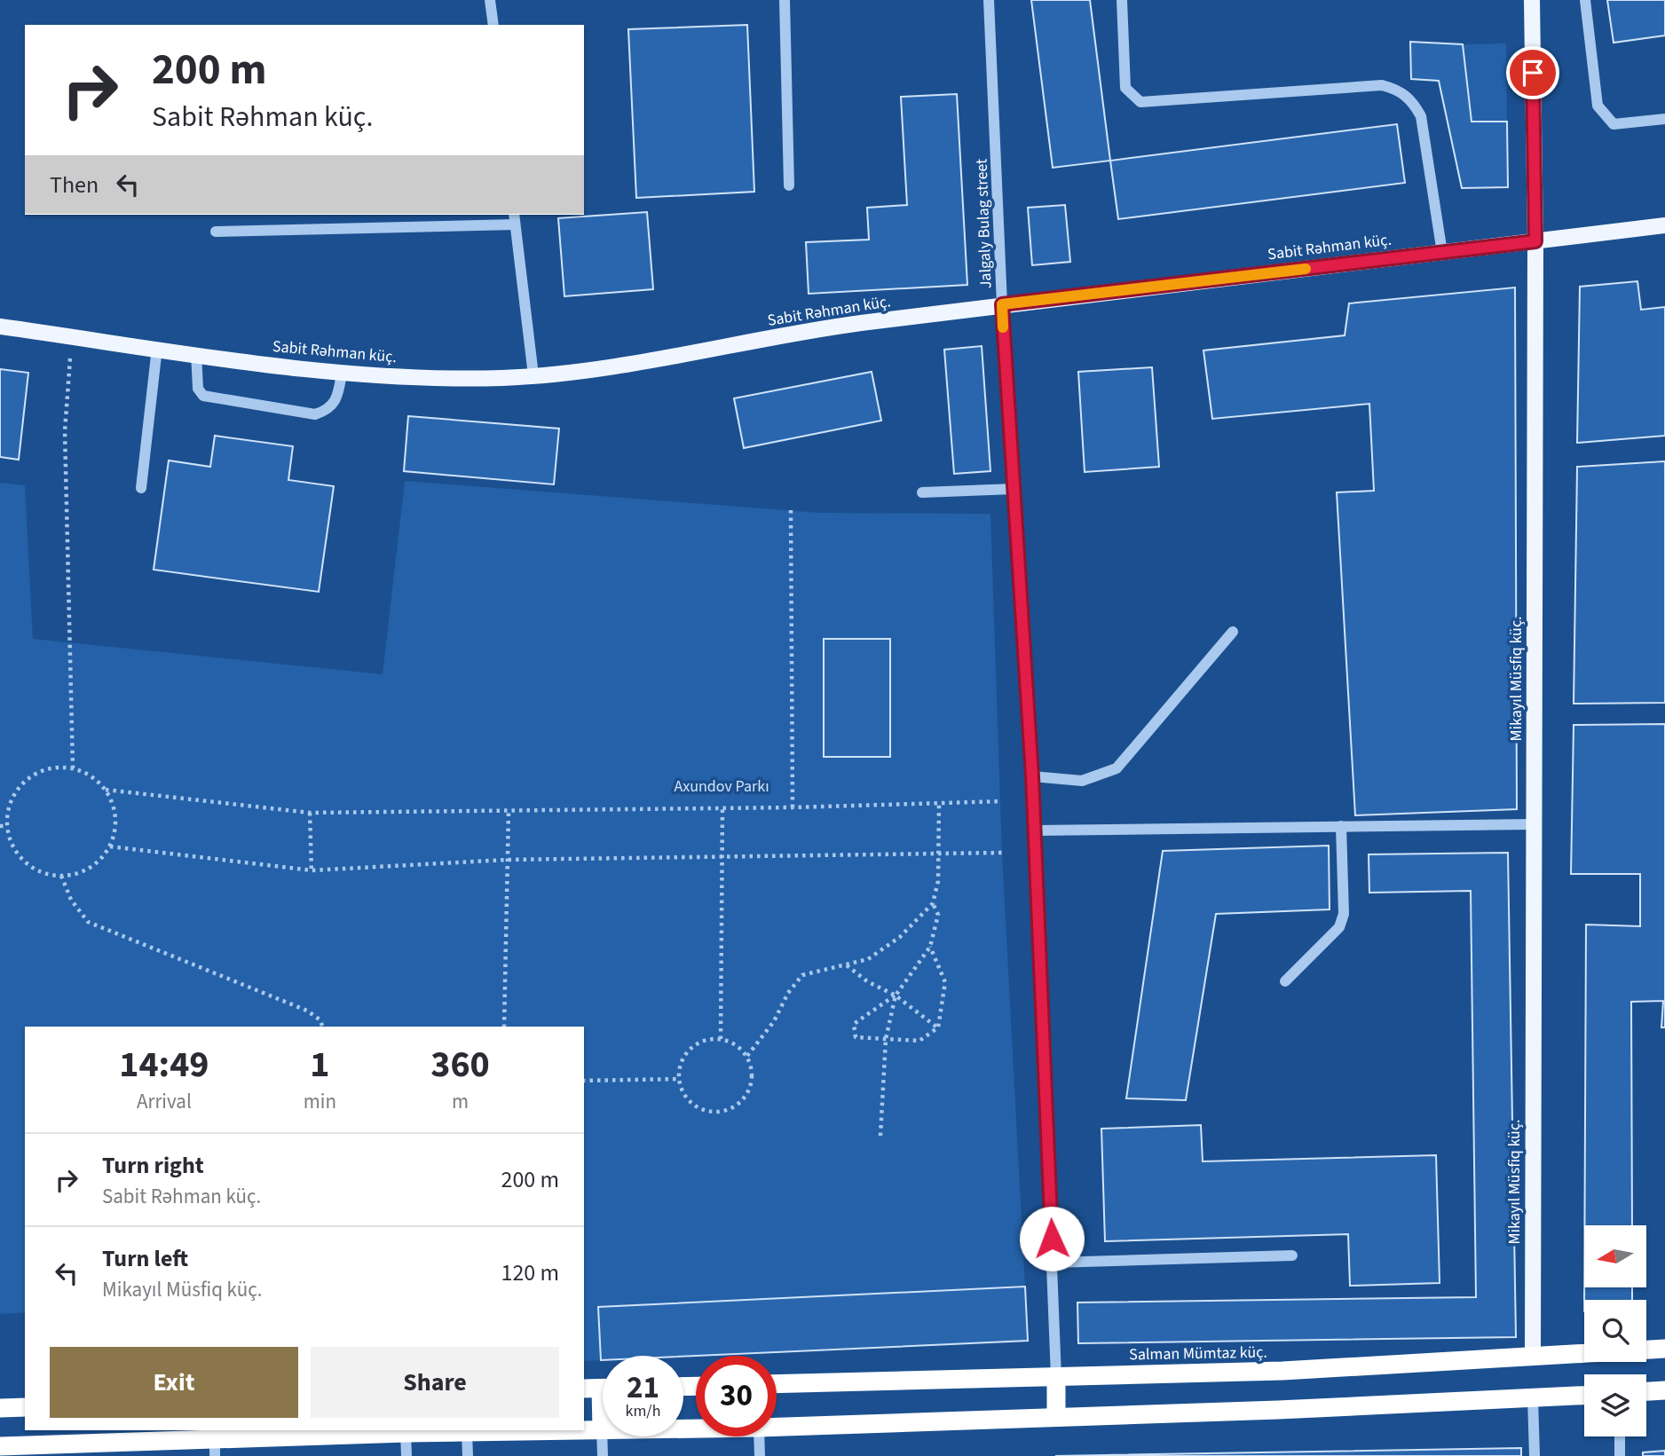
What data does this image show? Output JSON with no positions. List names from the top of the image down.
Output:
{
  "streets": {
    "highway": ["Salman Mümtaz küç."],
    "main road": ["Sabit Rəhman küç.", "Mikayıl Müsfiq küç."],
    "street": ["Jalgaly Bulag street"]
  },
  "crossings": [
    ["Jalgaly Bulag street", "Sabit Rəhman küç."],
    ["Jalgaly Bulag street", "Salman Mümtaz küç."],
    ["Sabit Rəhman küç.", "Mikayıl Müsfiq küç."],
    ["Mikayıl Müsfiq küç.", "Salman Mümtaz küç."]
  ],
  "parks": ["Axundov Parkı"],
  "north": "left",
  "page": {
    "turn": ["200 m", "Sabit Rəhman küç."],
    "then": "Then",
    "eta": [
      "14:49",
      "Arrival",
      "1",
      "min",
      "360",
      "m"
    ],
    "list": [
      {
        "name": "Turn right",
        "note": "Sabit Rəhman küç.",
        "value": "200 m"
      },
      {
        "name": "Turn left",
        "note": "Mikayıl Müsfiq küç.",
        "value": "120 m"
      }
    ],
    "buttons": ["Exit", "Share"],
    "speed": "21 km/h",
    "limit": "30"
  }
}
